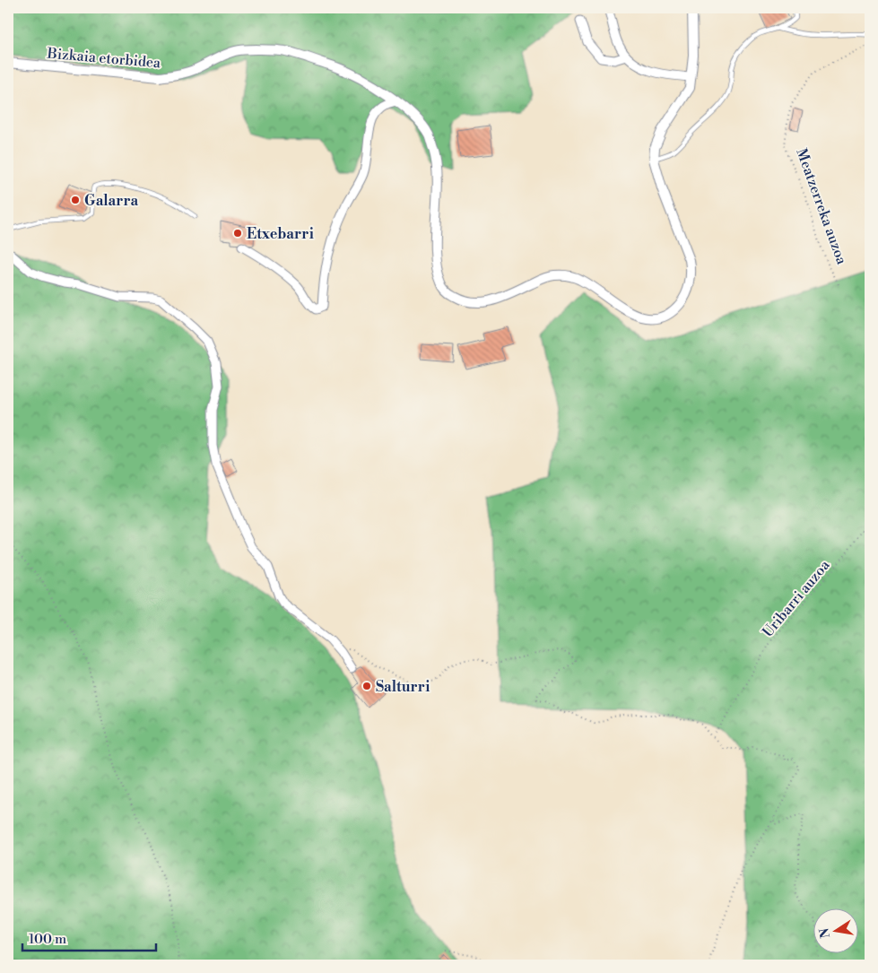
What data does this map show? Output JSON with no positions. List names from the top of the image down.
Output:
{
  "streets": {
    "street": ["Bizkaia etorbidea"],
    "path": ["Meatzerreka auzoa", "Uribarri auzoa"]
  },
  "places": ["Galarra", "Etxebarri", "Salturri"],
  "scale_bar": "100 m",
  "north": "left"
}
